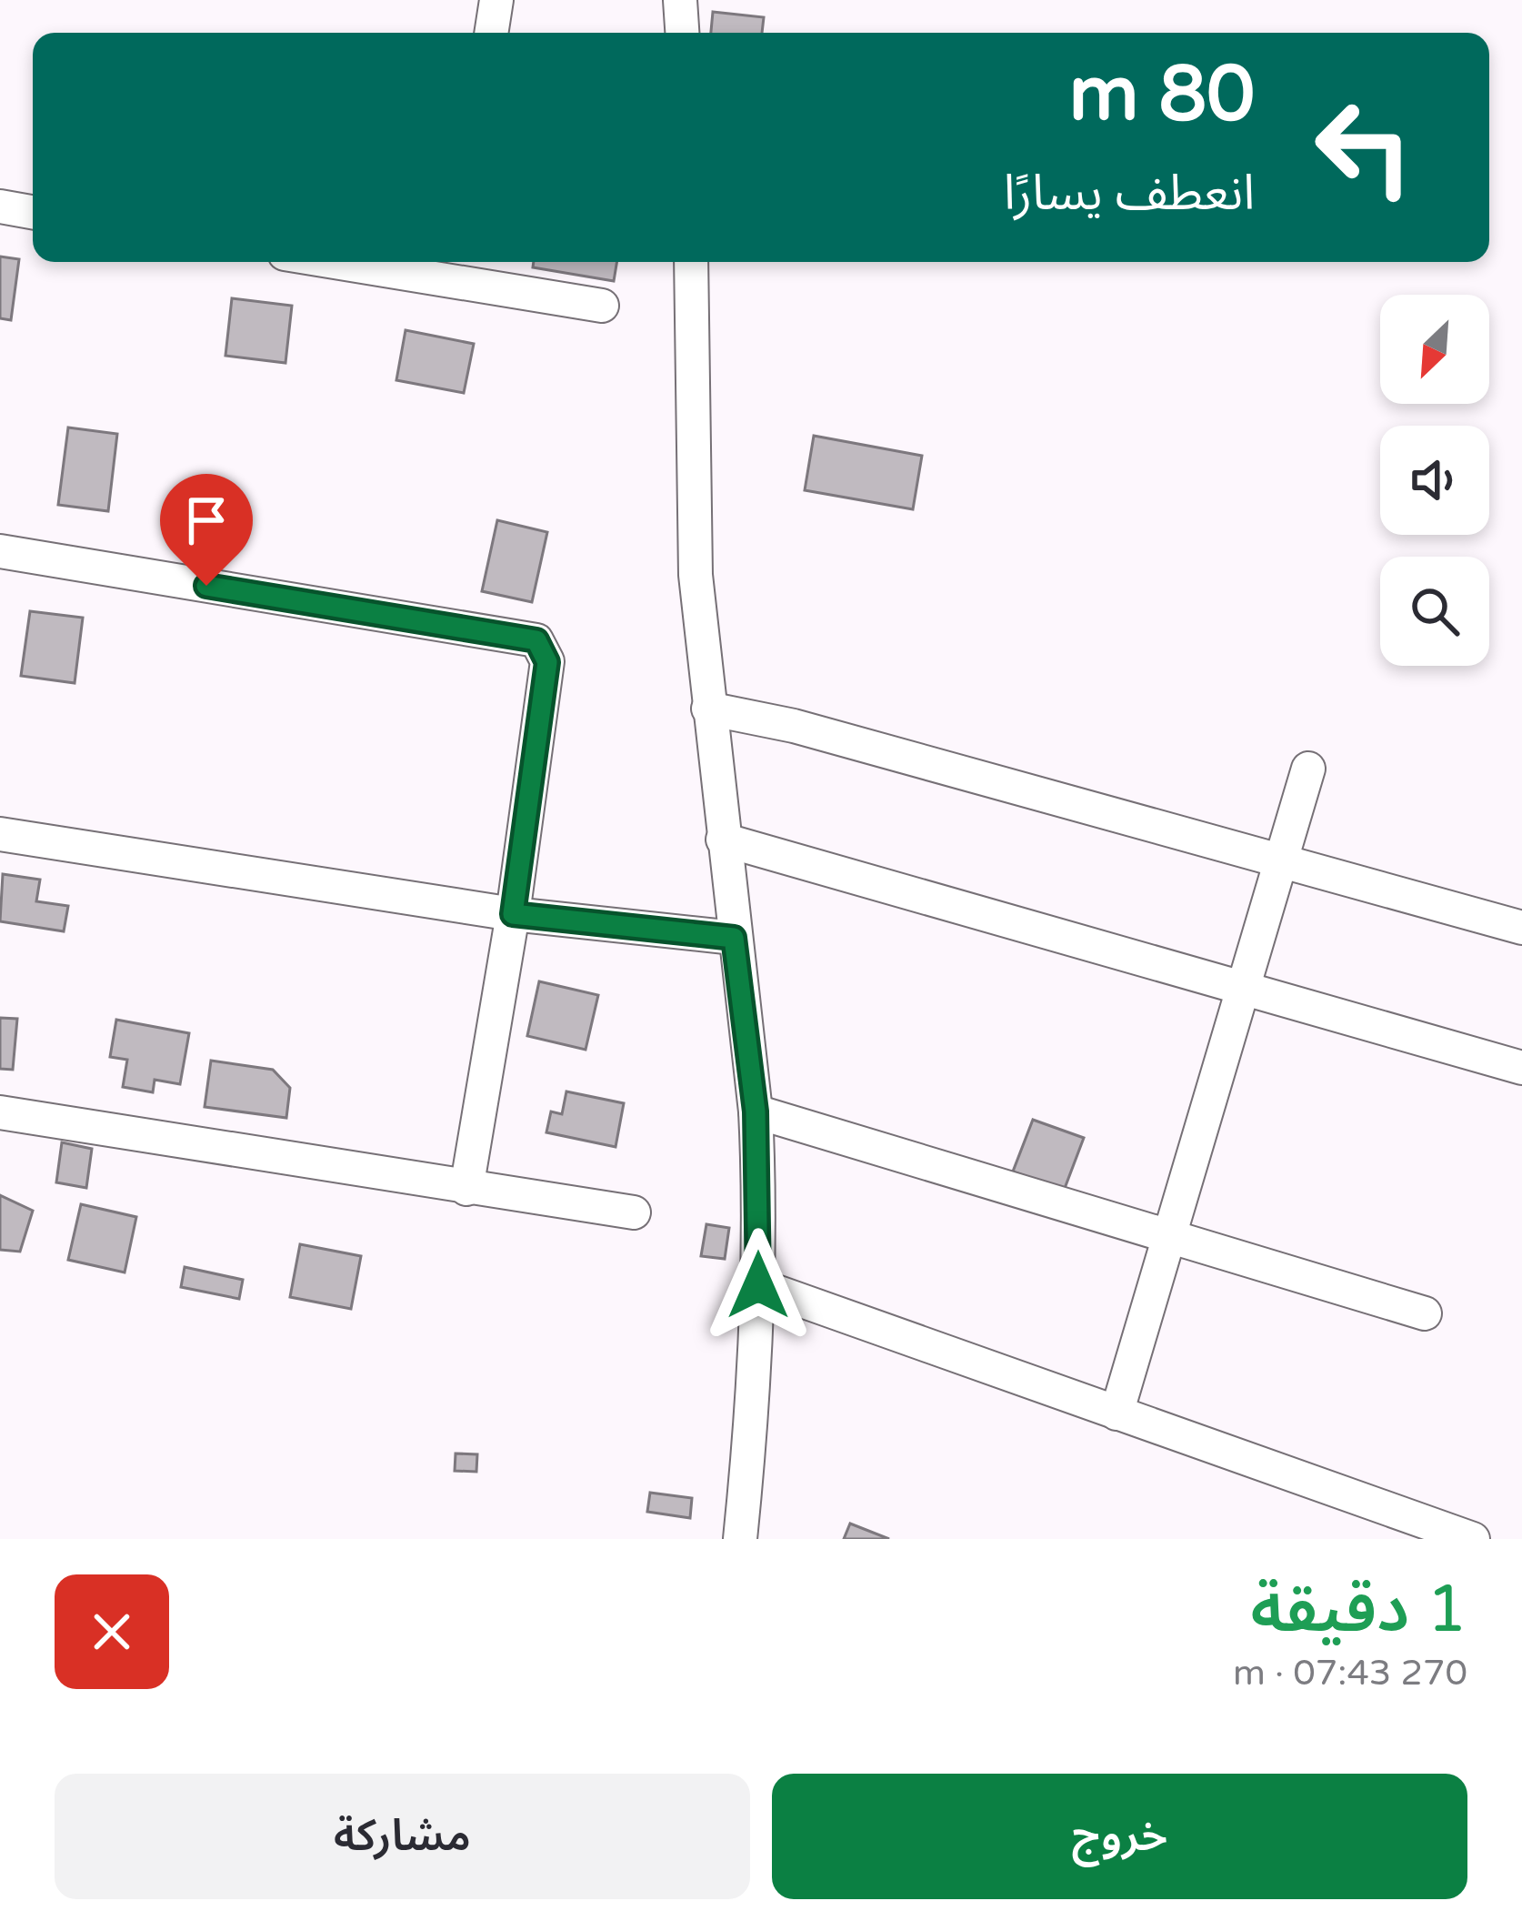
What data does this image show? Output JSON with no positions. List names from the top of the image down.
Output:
{
  "north": "bottom left",
  "page": {
    "turn": ["80 m", "انعطف يسارًا"],
    "heading": ["1 دقيقة", "270 m · 07:43"],
    "buttons": ["خروج", "مشاركة"]
  }
}
